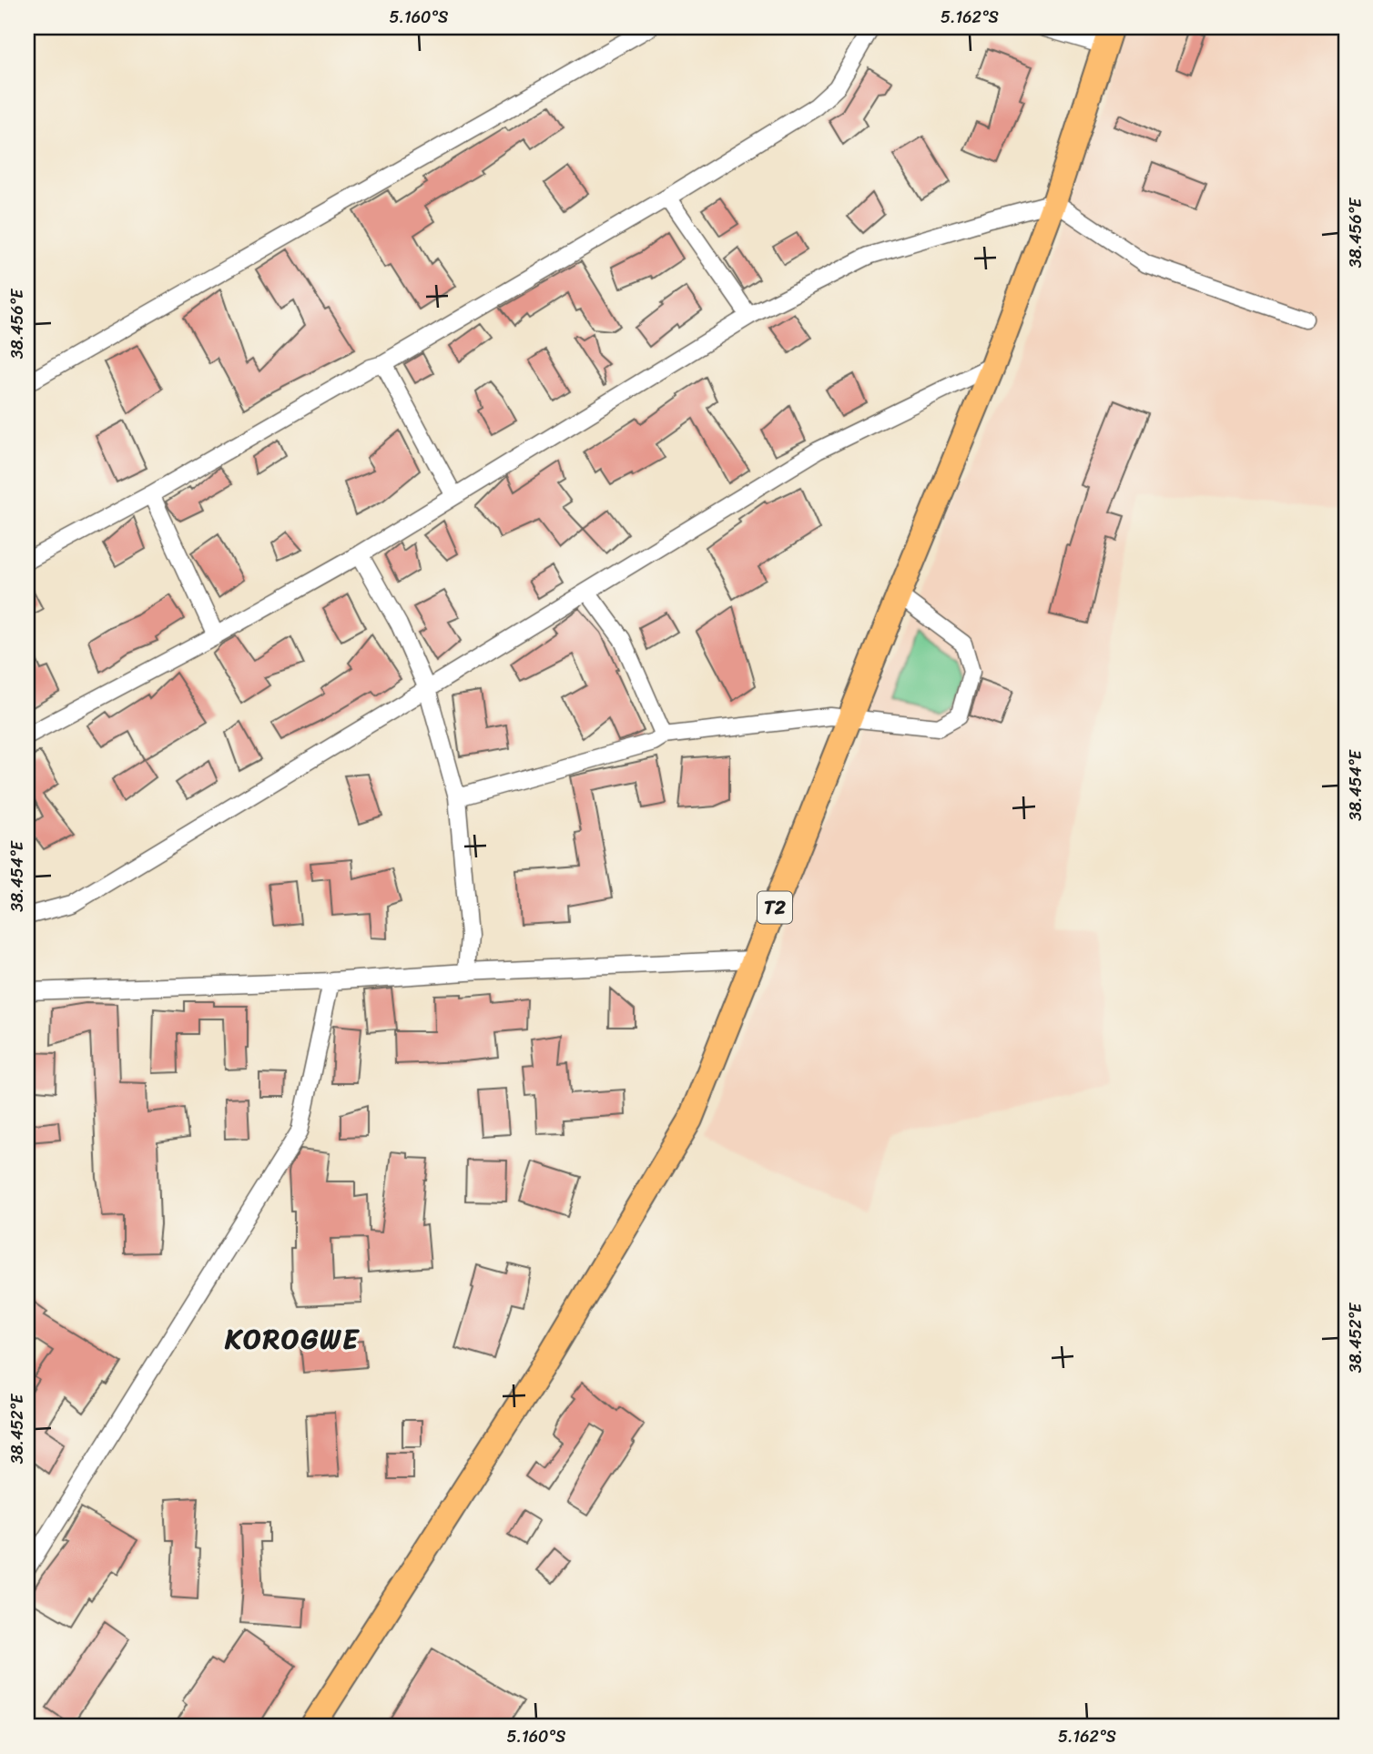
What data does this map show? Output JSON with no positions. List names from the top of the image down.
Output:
{
  "streets": {
    "highway": ["T2"]
  },
  "districts": ["KOROGWE"],
  "coordinates": [
    "5.160°S",
    "5.162°S",
    "38.456°E",
    "38.454°E",
    "38.452°E"
  ]
}
